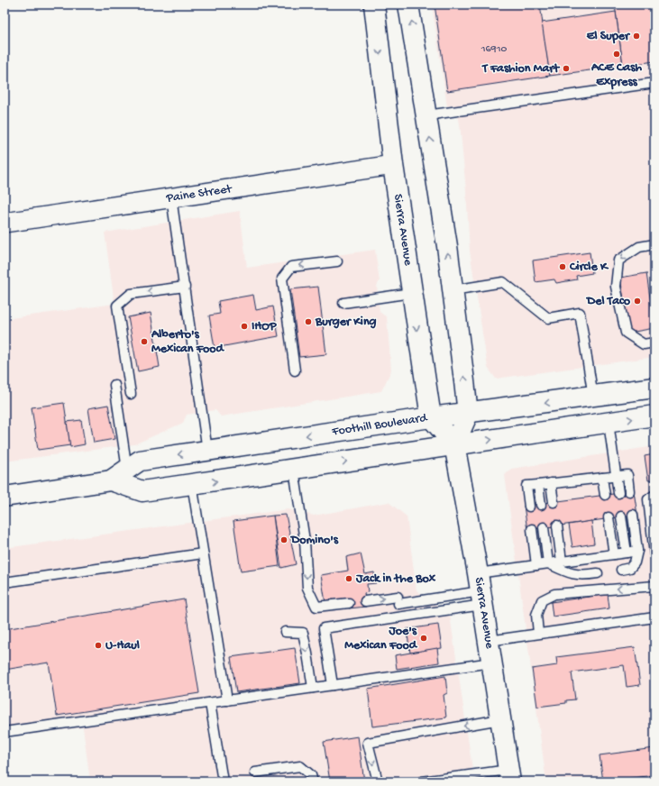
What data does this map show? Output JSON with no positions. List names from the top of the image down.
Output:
{
  "streets": {
    "main road": ["Sierra Avenue", "Foothill Boulevard"],
    "street": ["Paine Street"]
  },
  "crossings": [
    ["Paine Street", "Sierra Avenue"],
    ["Sierra Avenue", "Foothill Boulevard"]
  ],
  "places": [
    "El Super",
    "ACE Cash Express",
    "T Fashion Mart",
    "Circle K",
    "Del Taco",
    "Burger King",
    "IHOP",
    "Alberto's Mexican Food",
    "Domino's",
    "Jack in the Box",
    "Joe's Mexican Food",
    "U-Haul"
  ],
  "house_numbers": ["16910"]
}
